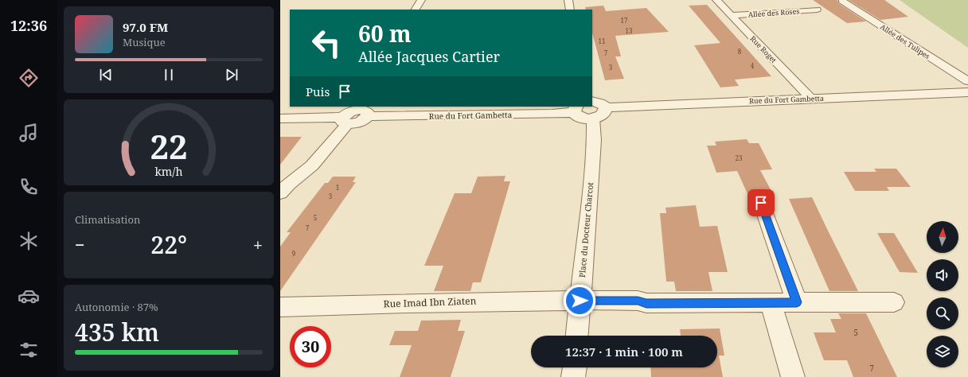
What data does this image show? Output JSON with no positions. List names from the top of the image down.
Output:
{
  "streets": {
    "street": [
      "Allée des Roses",
      "Allée des Tulipes",
      "Rue Roget",
      "Rue du Fort Gambetta",
      "Place du Docteur Charcot",
      "Rue Imad Ibn Ziaten"
    ]
  },
  "crossings": [
    ["Allée des Roses", "Rue Roget"],
    ["Rue Roget", "Rue du Fort Gambetta"],
    ["Rue du Fort Gambetta", "Place du Docteur Charcot"],
    ["Place du Docteur Charcot", "Rue Imad Ibn Ziaten"]
  ],
  "house_numbers": [
    "17",
    "13",
    "11",
    "8",
    "7",
    "4",
    "3",
    "23",
    "1",
    "3",
    "5",
    "7",
    "9",
    "5",
    "7"
  ],
  "north": "top",
  "page": {
    "tabs": "12:36",
    "turn": ["60 m", "Allée Jacques Cartier"],
    "song": ["97.0 FM", "Musique"],
    "then": "Puis",
    "tile": [
      "Climatisation",
      ["Autonomie · 87%", "435 km"]
    ],
    "heat": ["−", "22°", "+"],
    "limit": "30",
    "trip": "12:37 · 1 min · 100 m",
    "gauge": ["22", "km/h"]
  }
}
